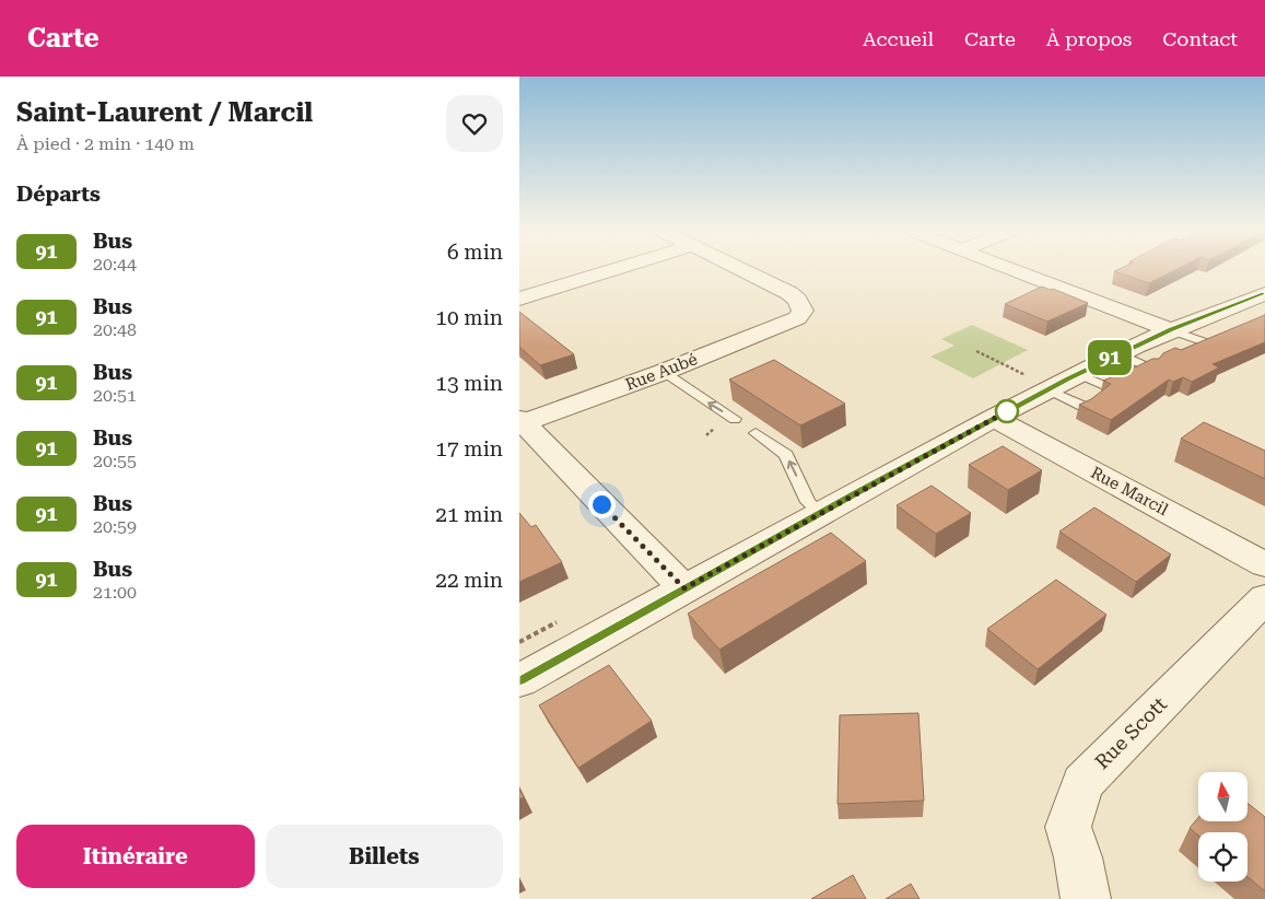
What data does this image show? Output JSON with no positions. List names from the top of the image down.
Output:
{
  "streets": {
    "street": ["Rue Aubé", "Rue Marcil", "Rue Scott"]
  },
  "lines": ["bus line 91"],
  "north": "top",
  "page": {
    "header": "Carte",
    "nav": [
      "Accueil",
      "Carte",
      "À propos",
      "Contact"
    ],
    "heading": [
      ["Saint-Laurent / Marcil", "À pied · 2 min · 140 m"],
      "Départs"
    ],
    "on_map": "91",
    "list": [
      {
        "mark": "91",
        "name": "Bus",
        "note": "20:44",
        "value": "6 min"
      },
      {
        "mark": "91",
        "name": "Bus",
        "note": "20:48",
        "value": "10 min"
      },
      {
        "mark": "91",
        "name": "Bus",
        "note": "20:51",
        "value": "13 min"
      },
      {
        "mark": "91",
        "name": "Bus",
        "note": "20:55",
        "value": "17 min"
      },
      {
        "mark": "91",
        "name": "Bus",
        "note": "20:59",
        "value": "21 min"
      },
      {
        "mark": "91",
        "name": "Bus",
        "note": "21:00",
        "value": "22 min"
      }
    ],
    "buttons": ["Itinéraire", "Billets"]
  }
}
